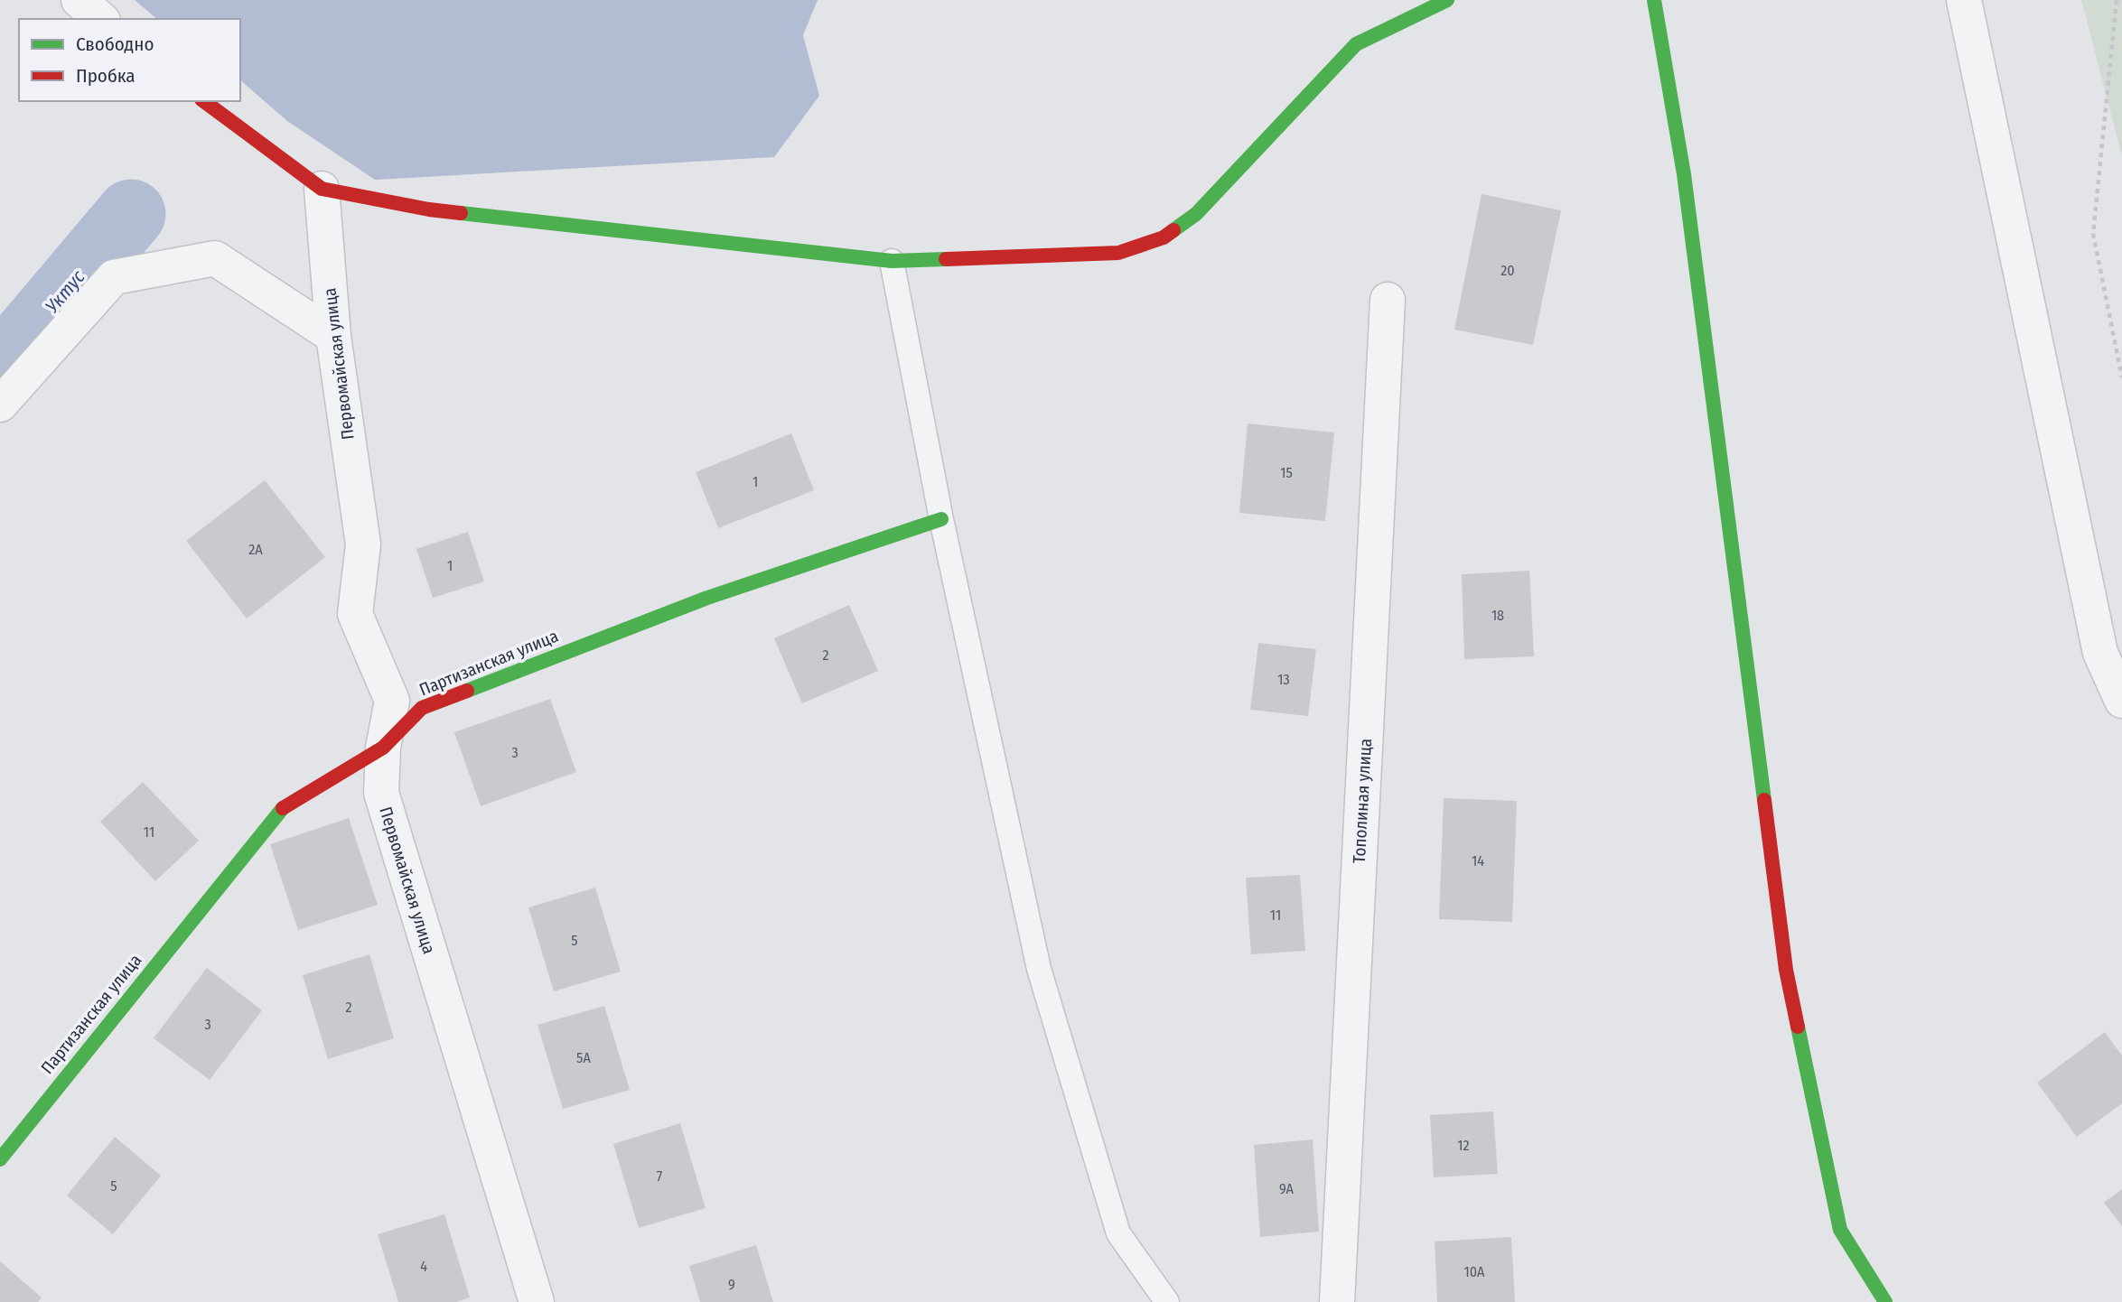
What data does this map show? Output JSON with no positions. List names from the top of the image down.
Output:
{
  "streets": {
    "street": ["Первомайская улица", "Партизанская улица", "Тополиная улица"]
  },
  "crossings": [
    ["Первомайская улица", "Партизанская улица"]
  ],
  "water": ["Уктус"],
  "house_numbers": [
    "20",
    "15",
    "1",
    "2А",
    "1",
    "18",
    "2",
    "13",
    "3",
    "11",
    "14",
    "11",
    "5",
    "2",
    "3",
    "5А",
    "12",
    "7",
    "5",
    "9А",
    "4",
    "10А",
    "9"
  ],
  "legend": ["Свободно", "Пробка"]
}
